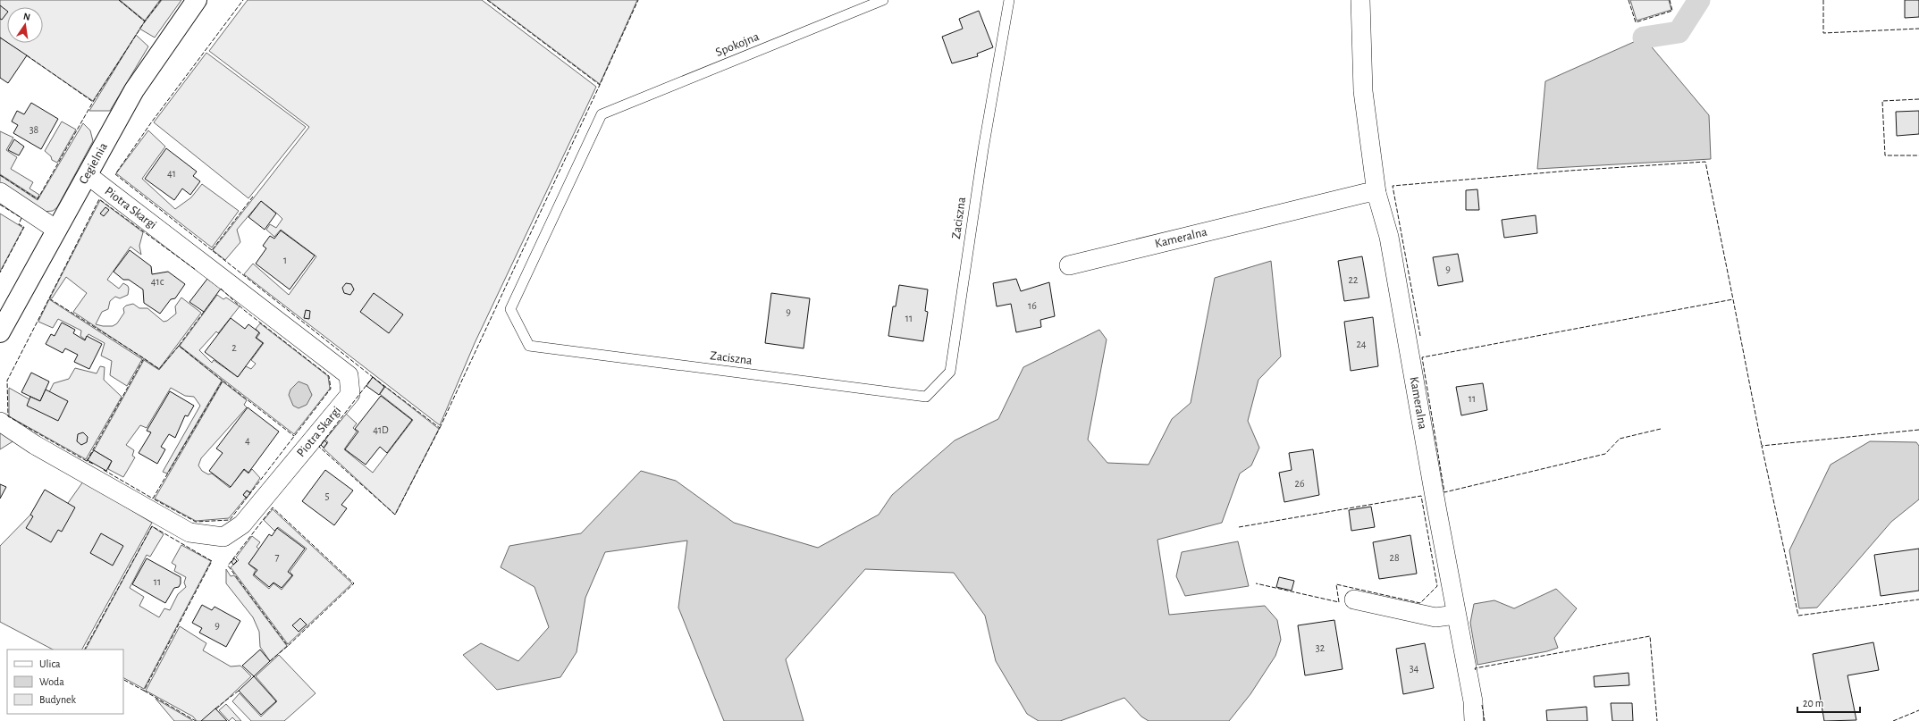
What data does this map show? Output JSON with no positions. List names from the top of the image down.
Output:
{
  "streets": {
    "street": ["Cegielnia", "Piotra Skargi", "Kameralna"],
    "lane": ["Spokojna", "Zaciszna"]
  },
  "crossings": [
    ["Spokojna", "Zaciszna"],
    ["Cegielnia", "Piotra Skargi"]
  ],
  "house_numbers": [
    "38",
    "41",
    "1",
    "9",
    "22",
    "41c",
    "16",
    "9",
    "11",
    "24",
    "2",
    "11",
    "41D",
    "4",
    "26",
    "5",
    "7",
    "28",
    "11",
    "9",
    "32",
    "34"
  ],
  "legend": ["Ulica", "Woda", "Budynek"],
  "scale_bar": "20 m",
  "north": "top"
}
